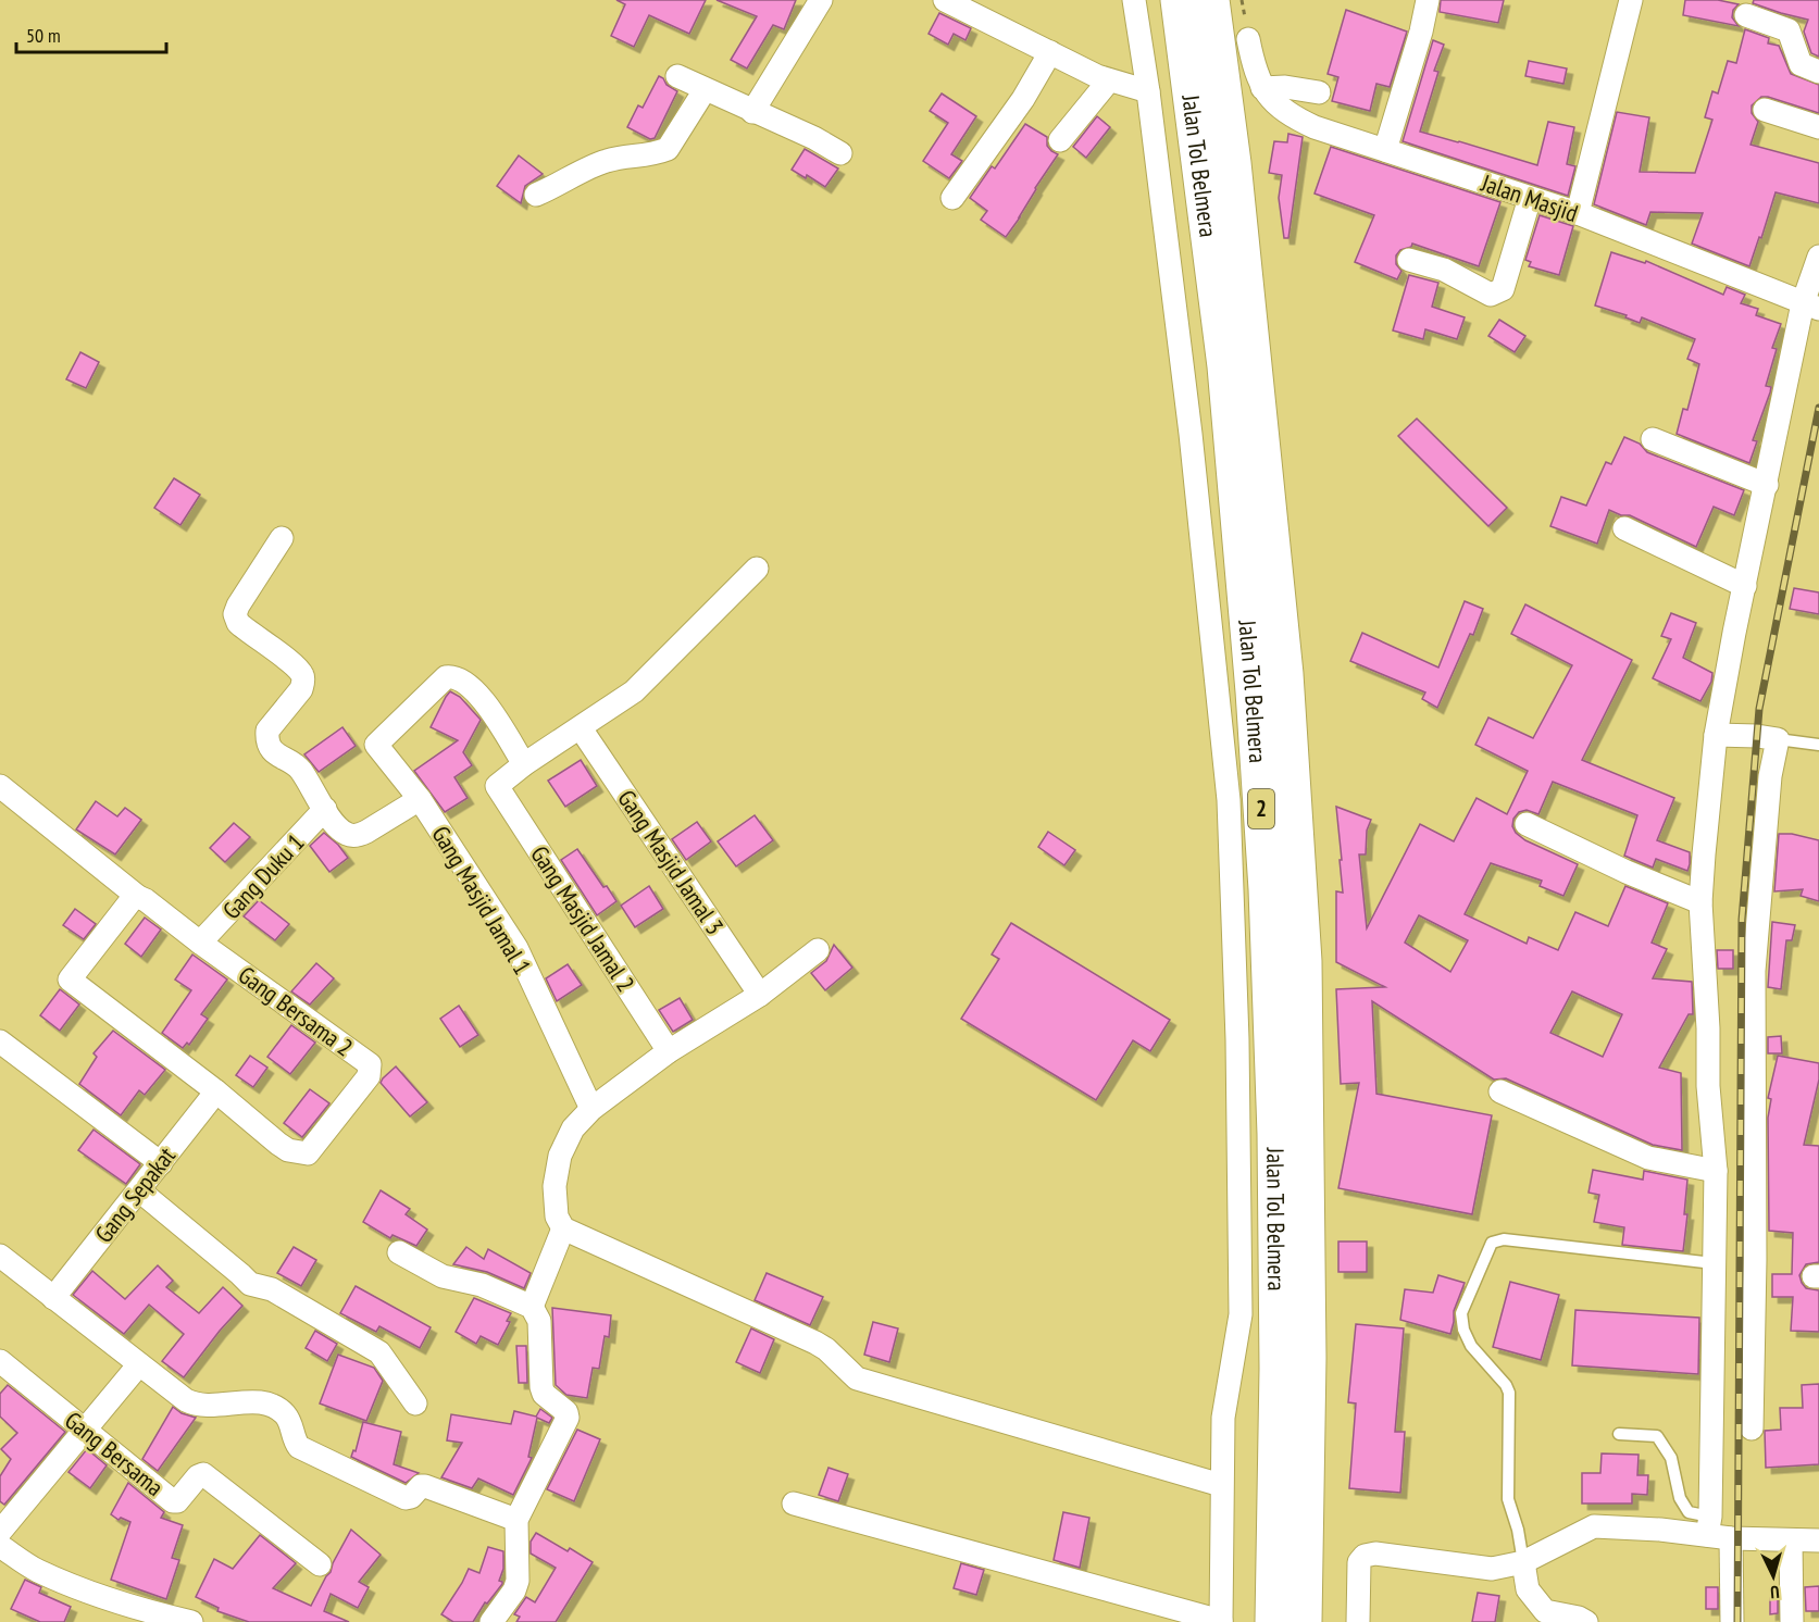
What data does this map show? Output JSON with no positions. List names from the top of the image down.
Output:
{
  "streets": {
    "highway": ["Jalan Tol Belmera", "2"],
    "street": [
      "Jalan Masjid",
      "Gang Masjid Jamal 3",
      "Gang Duku 1",
      "Gang Masjid Jamal 1",
      "Gang Masjid Jamal 2",
      "Gang Bersama 2",
      "Gang Sepakat",
      "Gang Bersama"
    ]
  },
  "crossings": [
    ["Gang Duku 1", "Gang Bersama 2"],
    ["Gang Masjid Jamal 1", "Gang Masjid Jamal 2"],
    ["Gang Bersama 2", "Gang Sepakat"]
  ],
  "scale_bar": "50 m",
  "north": "bottom"
}
